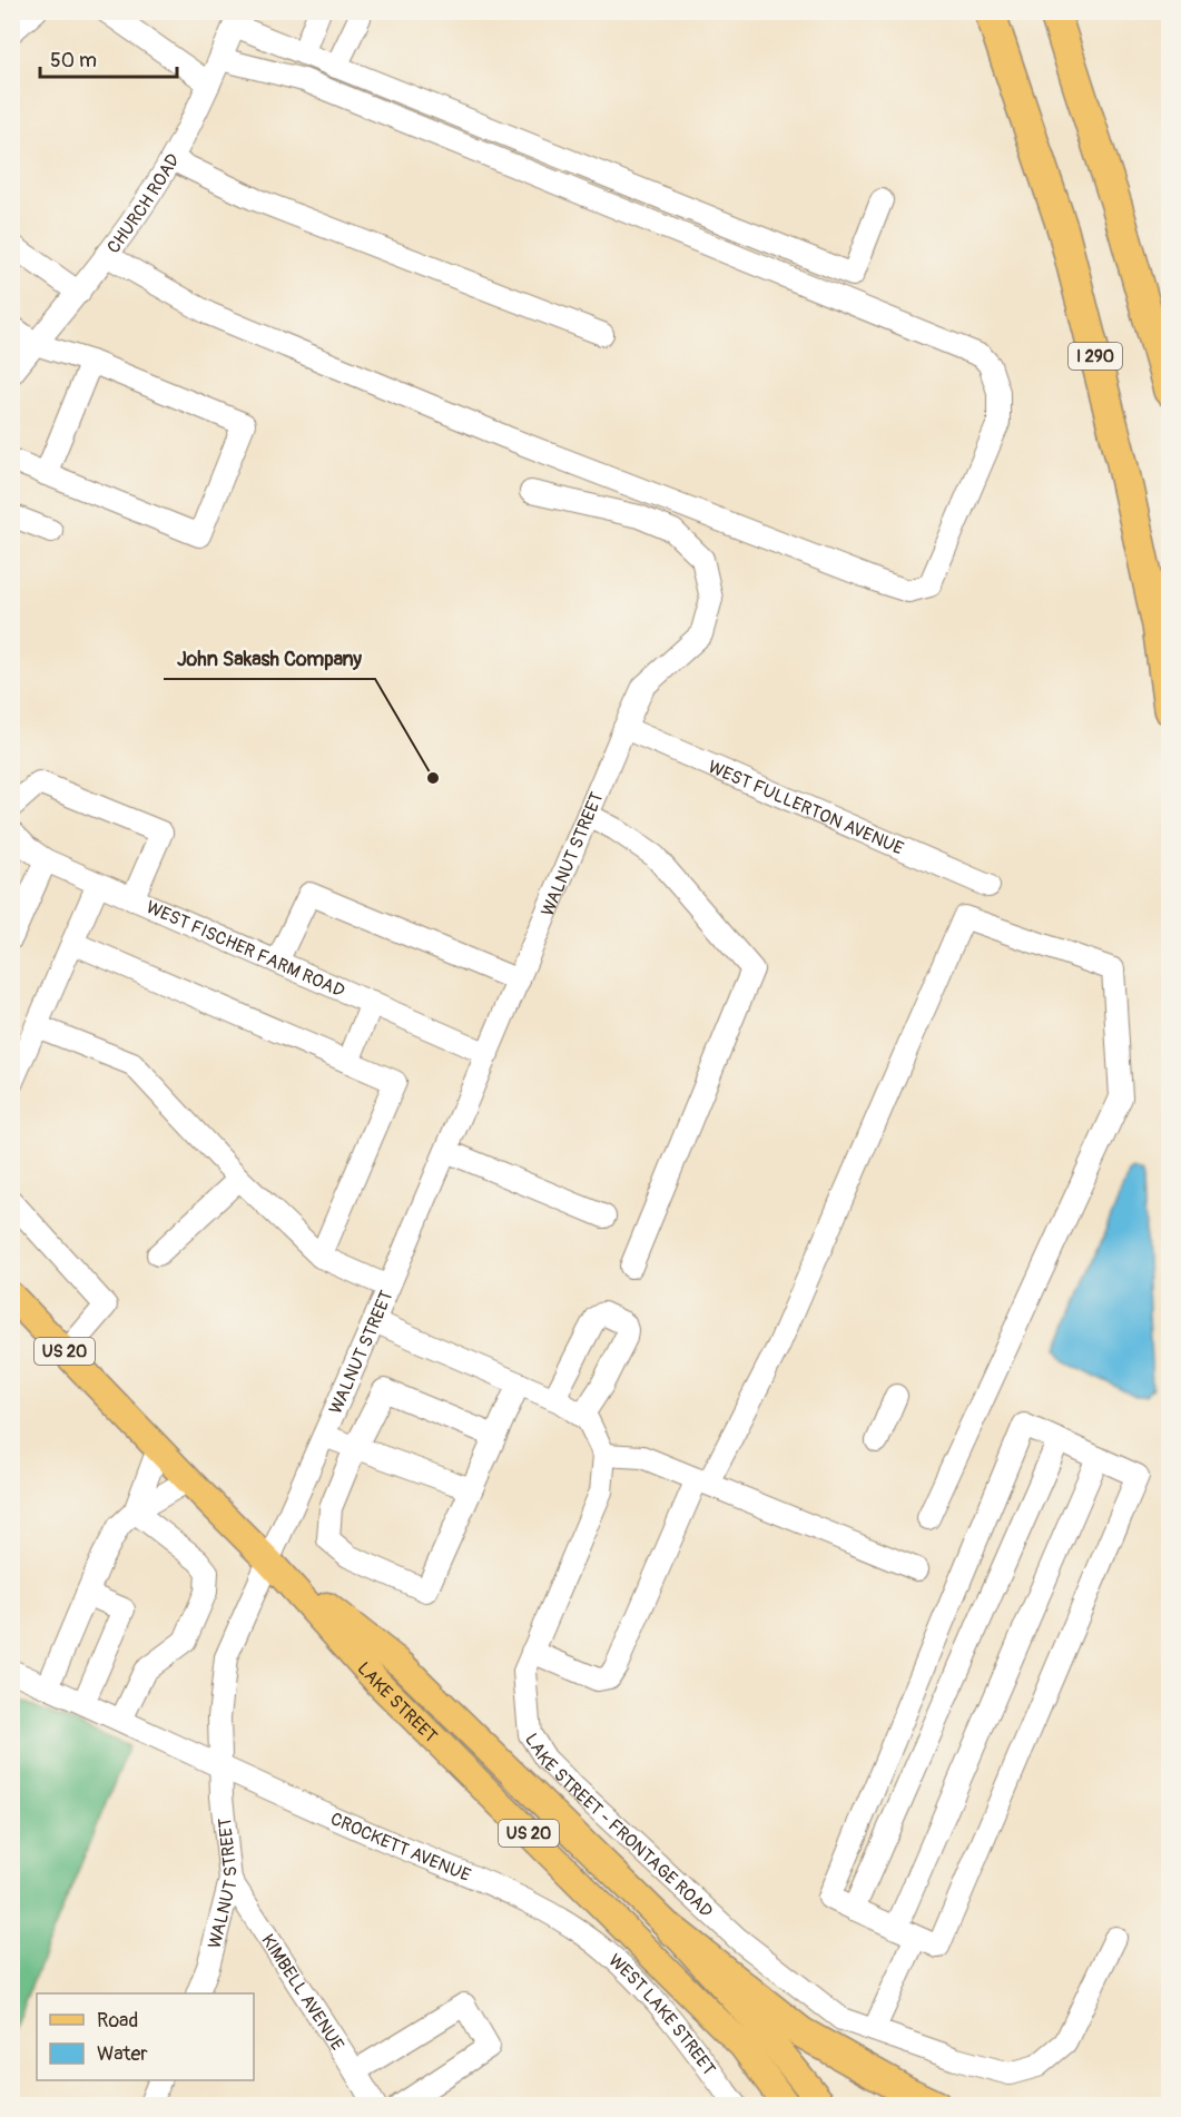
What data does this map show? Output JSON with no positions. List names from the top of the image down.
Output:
{
  "streets": {
    "highway": ["I 290", "US 20"],
    "main road": ["LAKE STREET"],
    "street": [
      "CHURCH ROAD",
      "WEST FULLERTON AVENUE",
      "WALNUT STREET",
      "WEST FISCHER FARM ROAD",
      "LAKE STREET - FRONTAGE ROAD",
      "CROCKETT AVENUE",
      "KIMBELL AVENUE",
      "WEST LAKE STREET"
    ]
  },
  "crossings": [
    ["WEST FULLERTON AVENUE", "WALNUT STREET"],
    ["WALNUT STREET", "WEST FISCHER FARM ROAD"],
    ["WALNUT STREET", "LAKE STREET"],
    ["WALNUT STREET", "CROCKETT AVENUE"],
    ["WALNUT STREET", "KIMBELL AVENUE"],
    ["US 20", "LAKE STREET"],
    ["CROCKETT AVENUE", "WEST LAKE STREET"]
  ],
  "places": ["John Sakash Company"],
  "legend": ["Road", "Water"],
  "scale_bar": "50 m"
}
